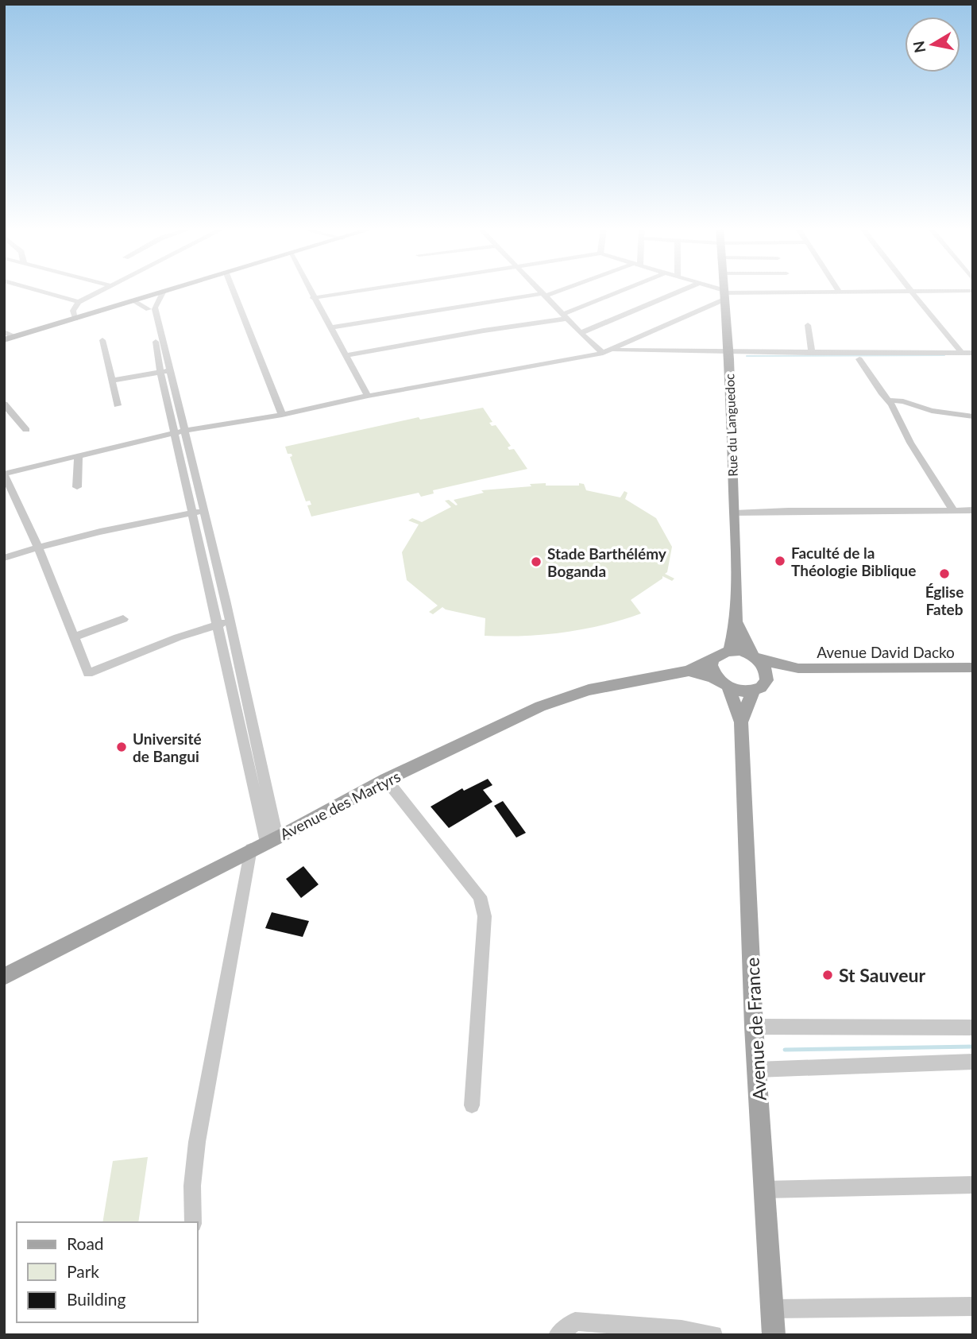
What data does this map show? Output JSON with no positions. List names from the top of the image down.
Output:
{
  "streets": {
    "main road": [
      "Rue du Languedoc",
      "Avenue David Dacko",
      "Avenue des Martyrs",
      "Avenue de France"
    ]
  },
  "crossings": [
    ["Rue du Languedoc", "Avenue David Dacko"],
    ["Rue du Languedoc", "Avenue des Martyrs"],
    ["Rue du Languedoc", "Avenue de France"],
    ["Avenue David Dacko", "Avenue des Martyrs"],
    ["Avenue David Dacko", "Avenue de France"],
    ["Avenue des Martyrs", "Avenue de France"]
  ],
  "places": [
    "Faculté de la Théologie Biblique",
    "Stade Barthélémy Boganda",
    "Église Fateb",
    "Université de Bangui",
    "St Sauveur"
  ],
  "legend": ["Road", "Park", "Building"],
  "north": "left"
}
